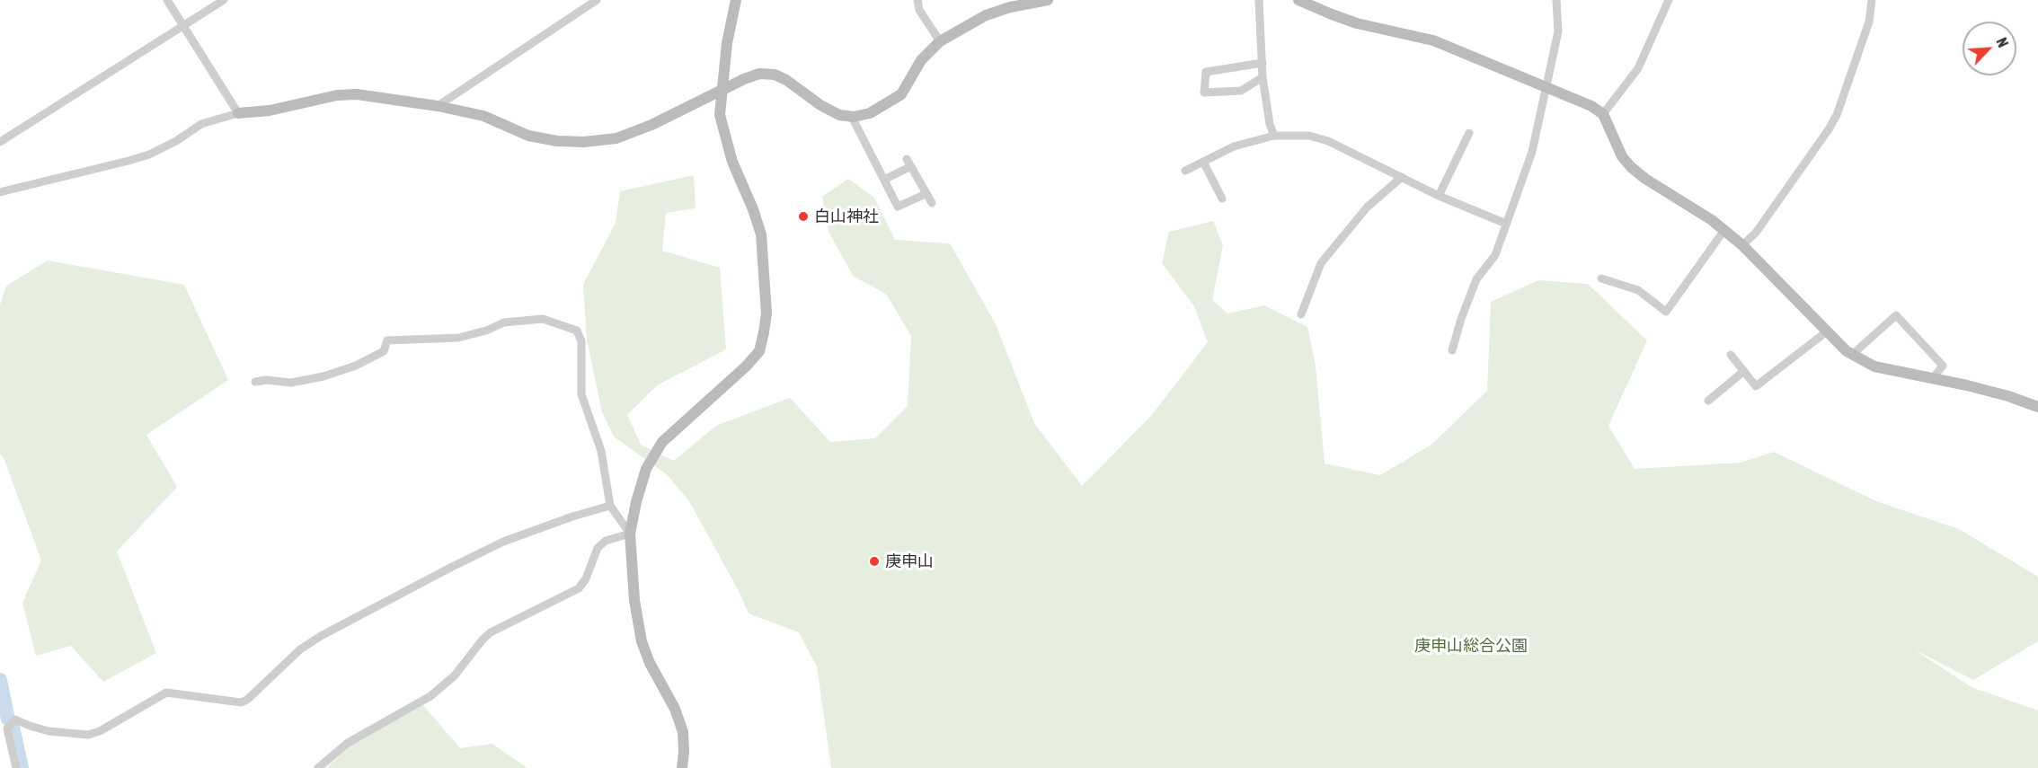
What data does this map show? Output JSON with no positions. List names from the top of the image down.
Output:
{
  "parks": ["庚申山総合公園"],
  "places": ["白山神社", "庚申山"],
  "north": "top right"
}
